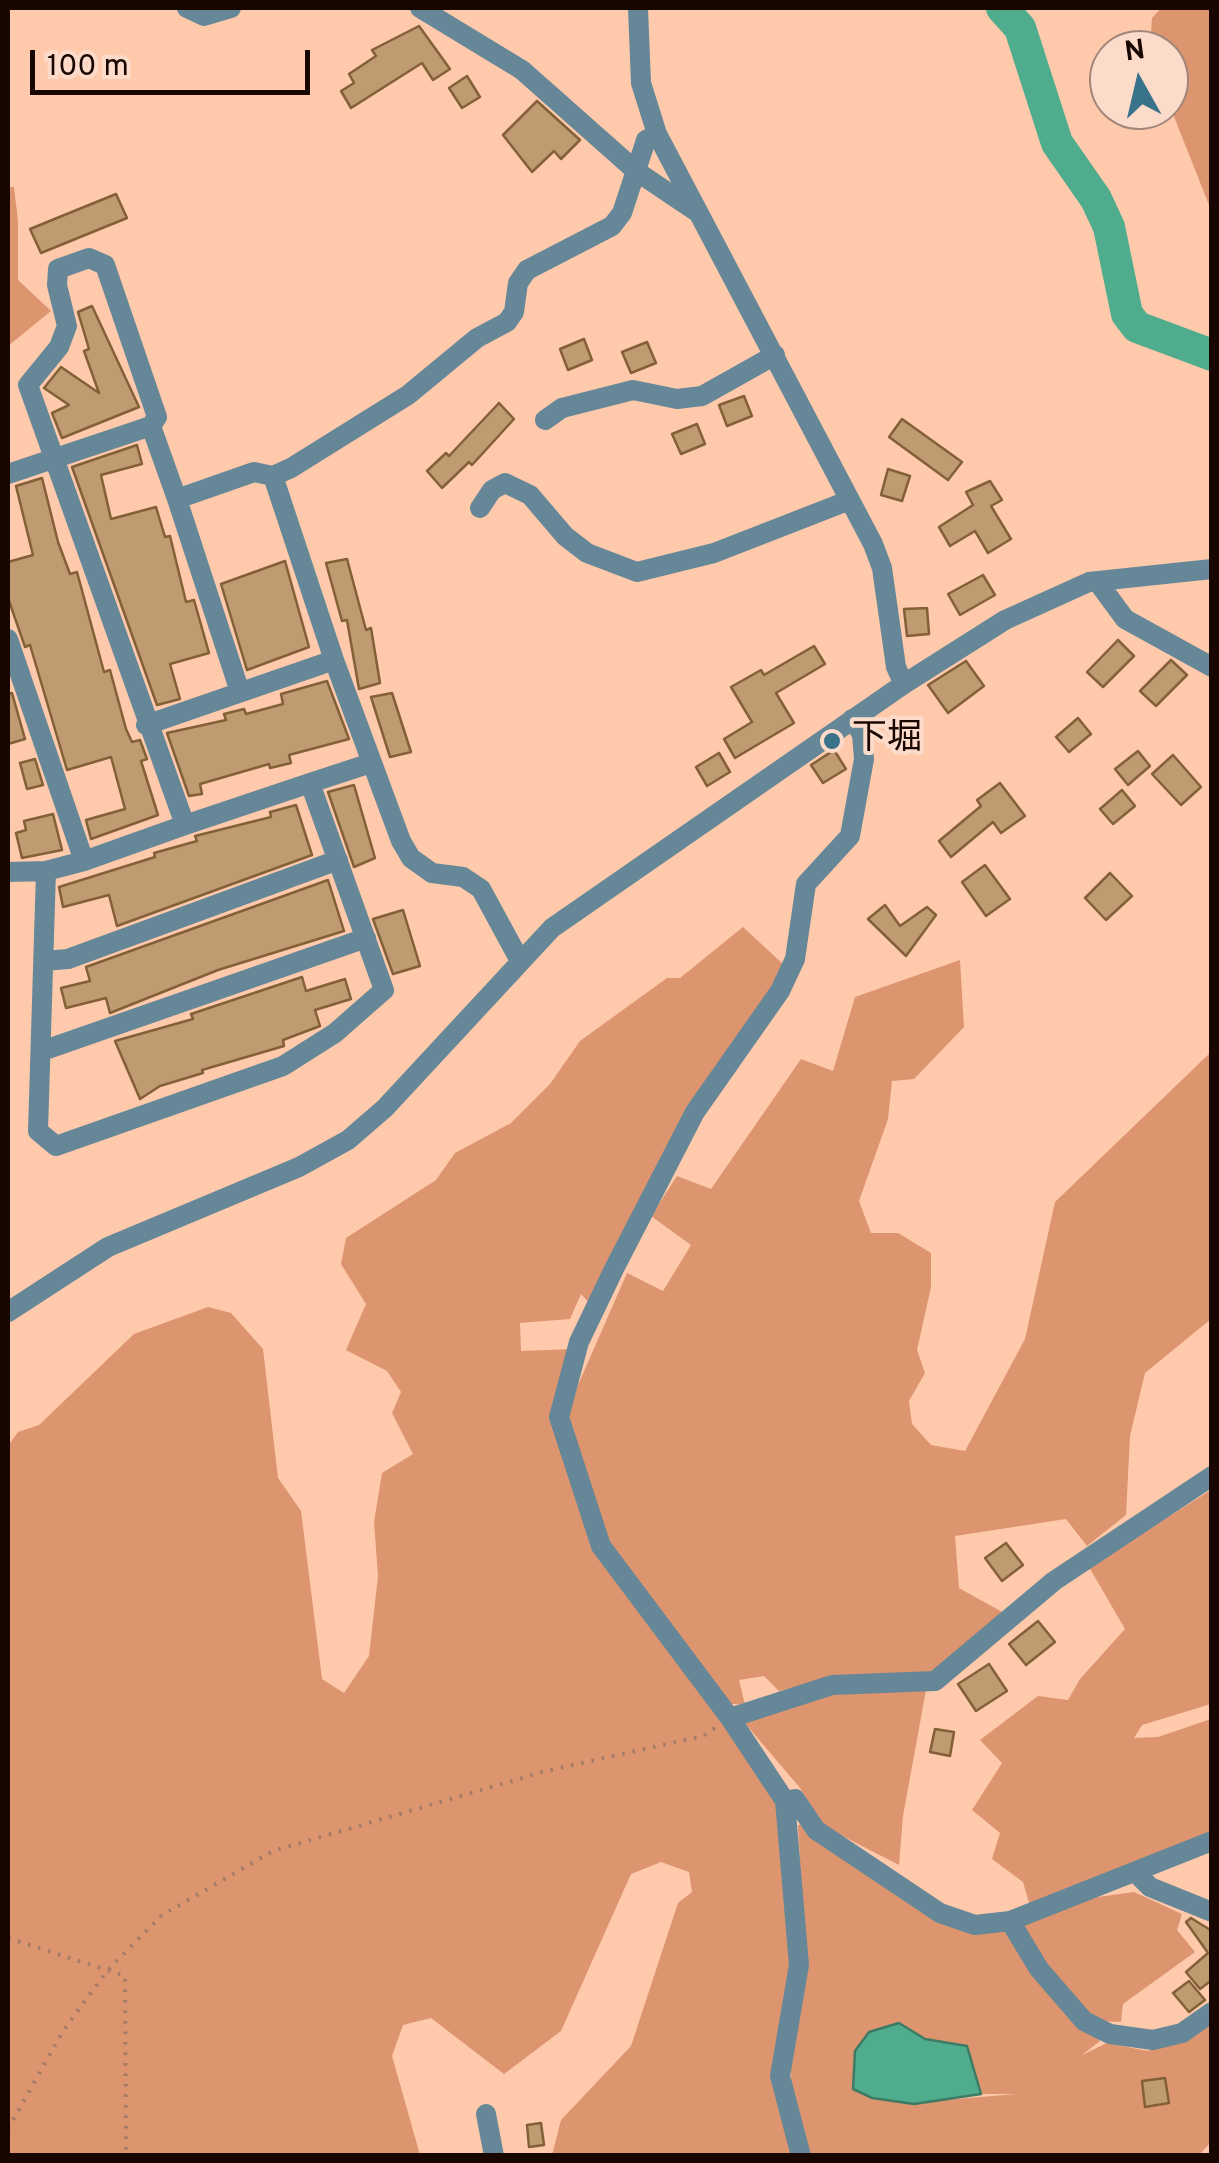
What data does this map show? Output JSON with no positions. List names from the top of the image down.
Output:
{
  "places": ["下堀"],
  "scale_bar": "100 m",
  "north": "top"
}
